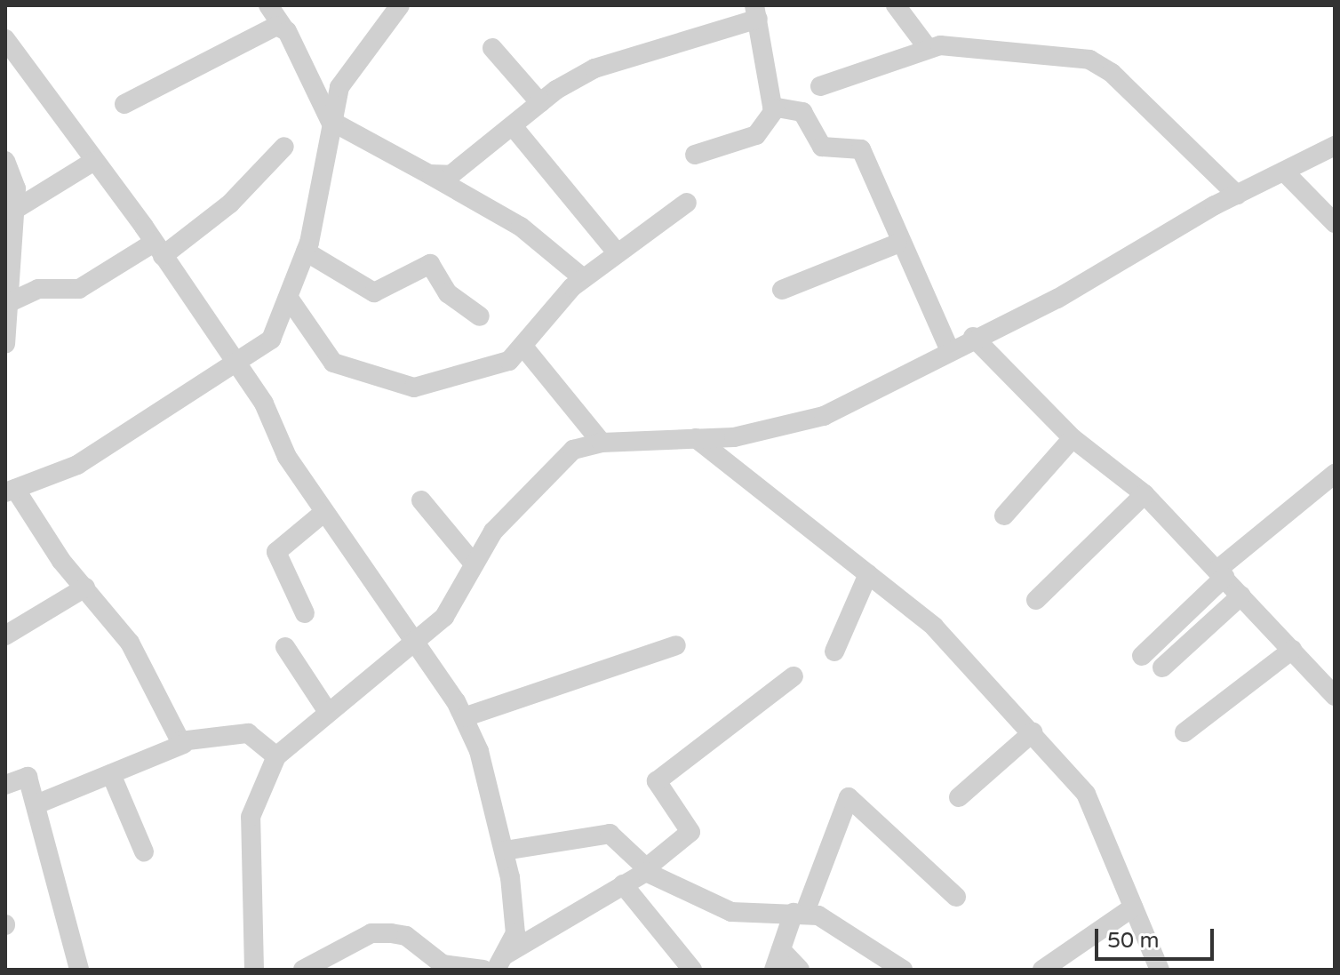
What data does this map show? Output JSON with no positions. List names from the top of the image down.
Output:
{
  "scale_bar": "50 m"
}
